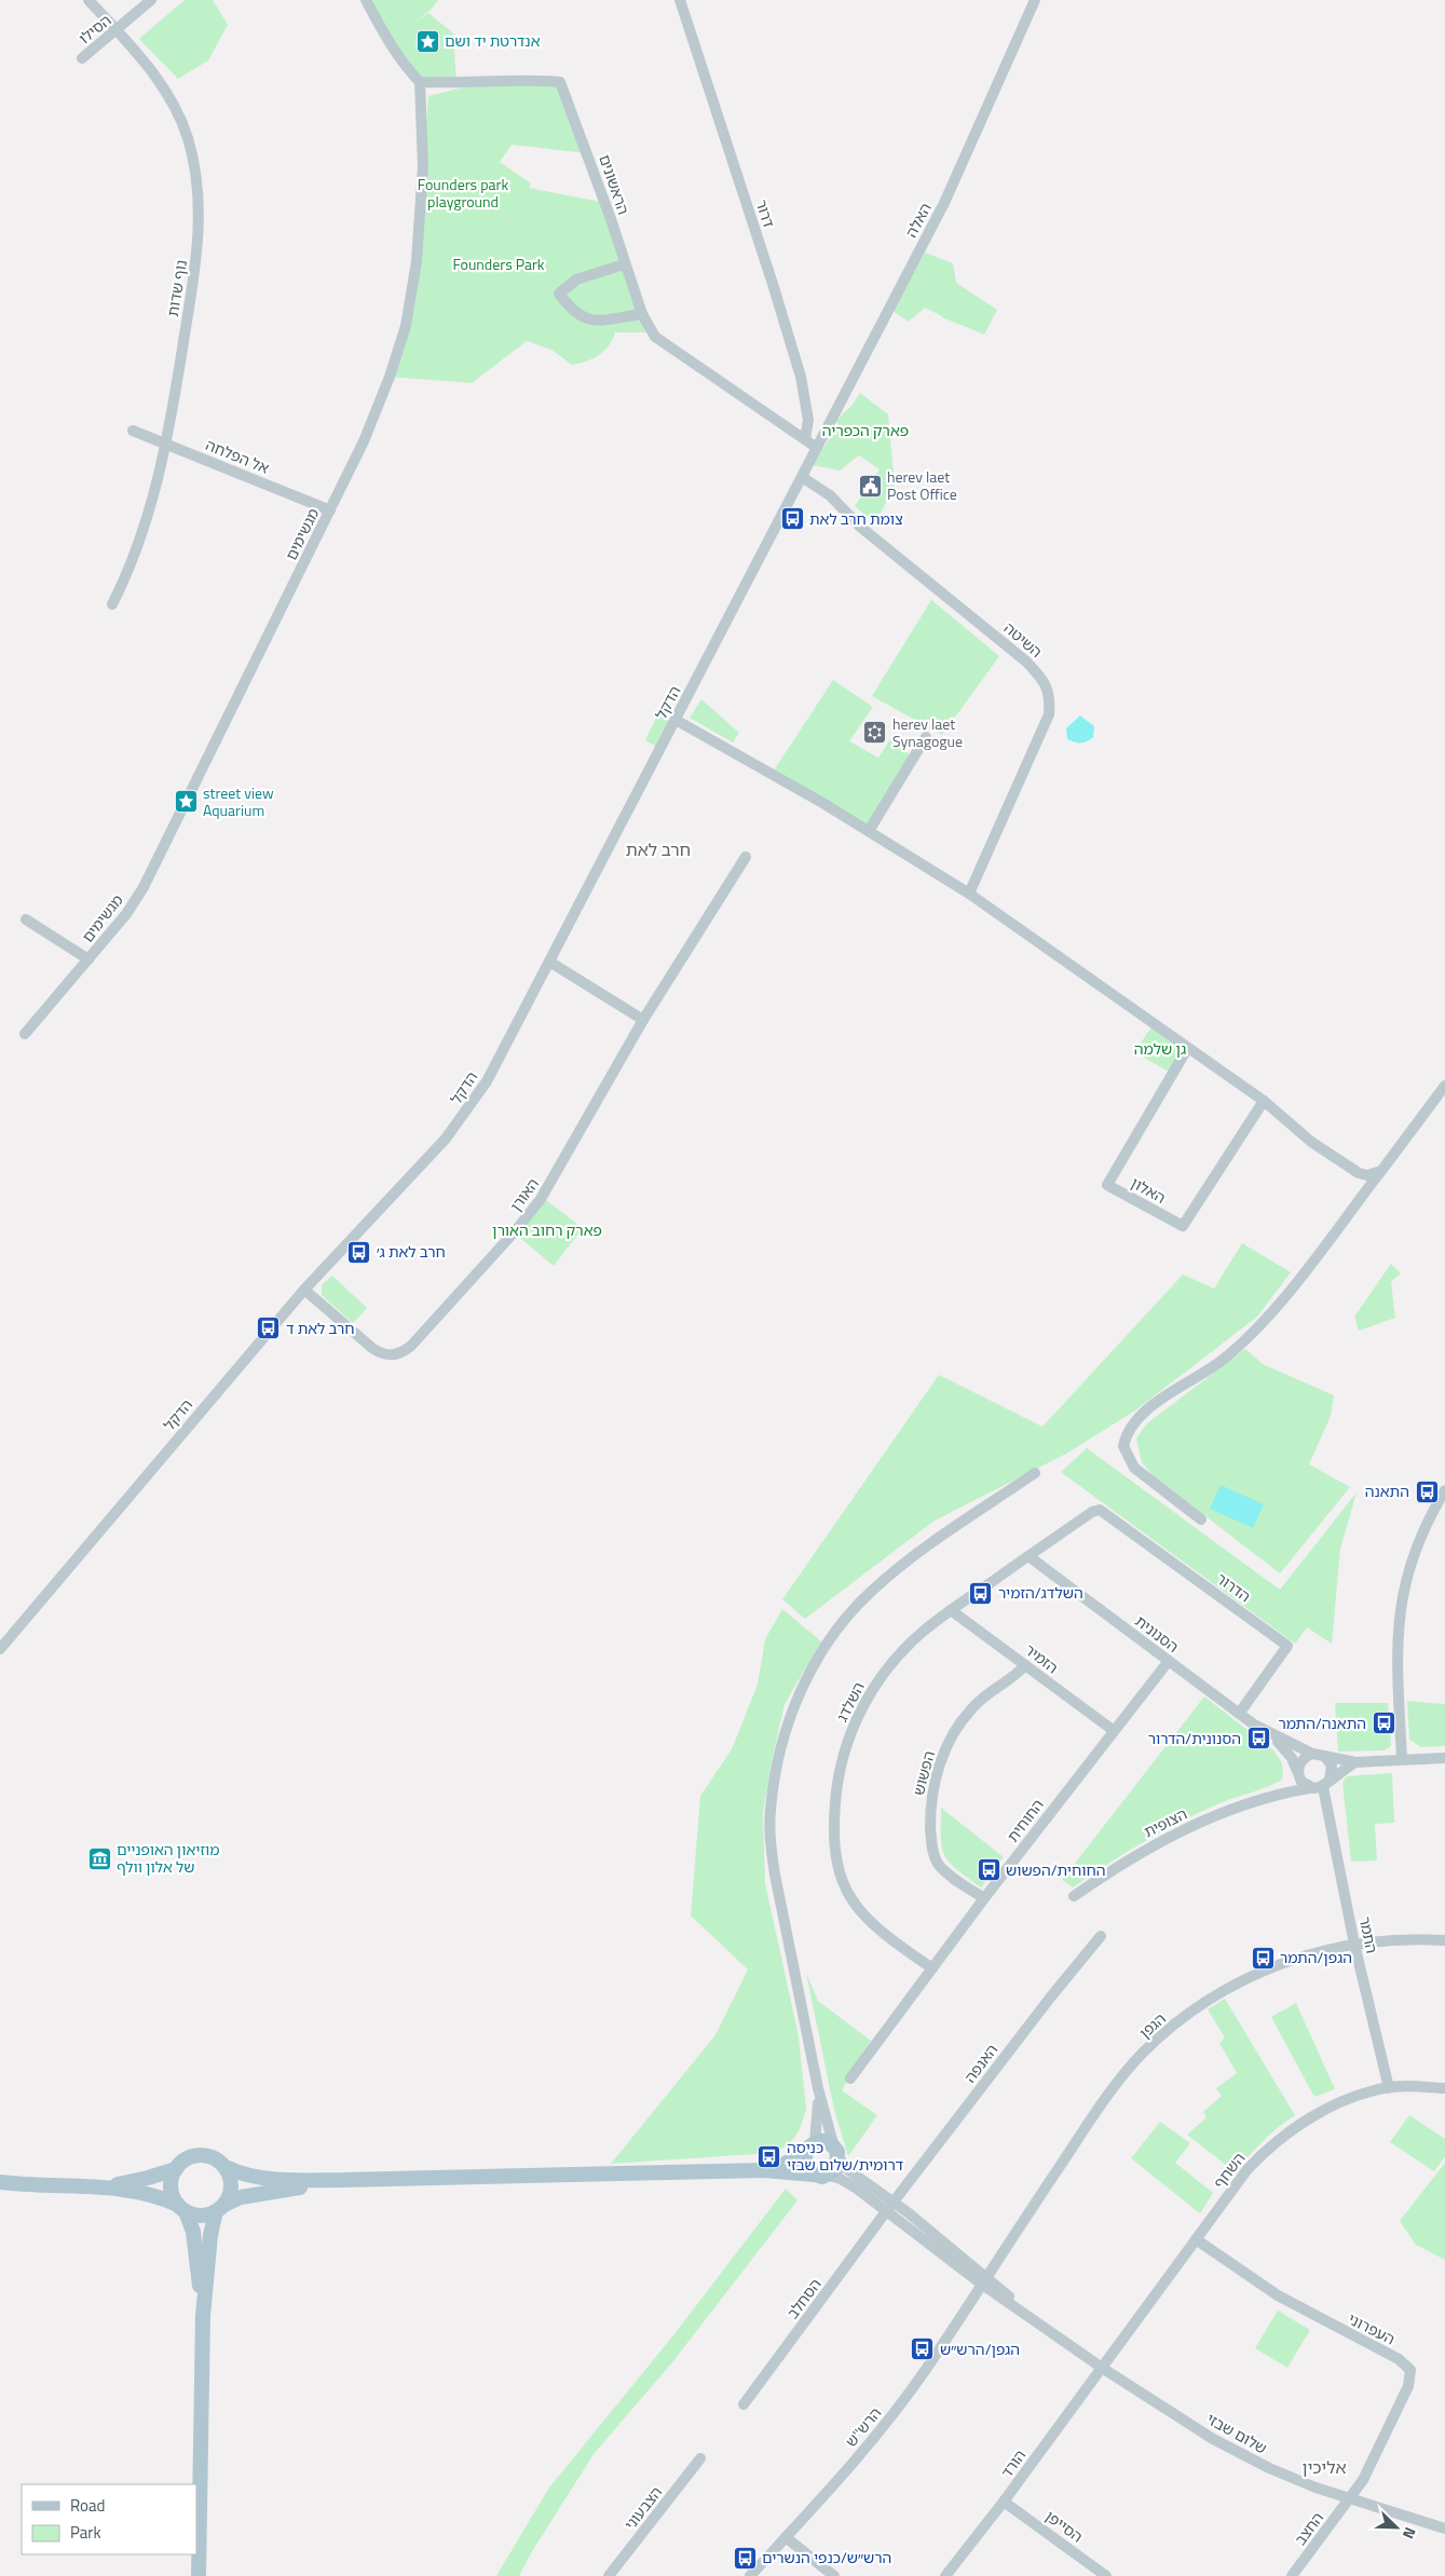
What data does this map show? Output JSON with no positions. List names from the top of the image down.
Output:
{
  "streets": {
    "street": [
      "הסילו",
      "הראשונים",
      "דרור",
      "האלה",
      "נוף שדות",
      "אל הפלחה",
      "מגשימים",
      "השיטה",
      "הדקל",
      "האלון",
      "האורן",
      "הדרור",
      "הסנונית",
      "הזמיר",
      "השלדג",
      "הפשוש",
      "החוחית",
      "הצופית",
      "התמר",
      "הגפן",
      "האנפה",
      "השחף",
      "הסחלב",
      "העפרוני",
      "הרש''ש",
      "שלום שבזי",
      "הורד",
      "הצבעוני",
      "הסייפן",
      "החצב"
    ]
  },
  "crossings": [
    ["הסילו", "נוף שדות"],
    ["הראשונים", "דרור"],
    ["הראשונים", "האלה"],
    ["הראשונים", "מגשימים"],
    ["הראשונים", "הדקל"],
    ["האלה", "הדקל"],
    ["נוף שדות", "אל הפלחה"],
    ["אל הפלחה", "מגשימים"],
    ["השיטה", "הדקל"],
    ["הדקל", "האורן"],
    ["הדרור", "הסנונית"],
    ["הדרור", "השלדג"],
    ["הסנונית", "השלדג"],
    ["הסנונית", "החוחית"],
    ["הסנונית", "הצופית"],
    ["הסנונית", "התמר"],
    ["הזמיר", "השלדג"],
    ["הזמיר", "הפשוש"],
    ["הזמיר", "החוחית"],
    ["השלדג", "החוחית"],
    ["הפשוש", "החוחית"],
    ["הצופית", "התמר"],
    ["התמר", "הגפן"],
    ["התמר", "השחף"],
    ["הגפן", "הרש''ש"],
    ["הגפן", "שלום שבזי"],
    ["האנפה", "הסחלב"],
    ["האנפה", "שלום שבזי"],
    ["השחף", "העפרוני"],
    ["השחף", "שלום שבזי"],
    ["השחף", "הורד"],
    ["הסחלב", "שלום שבזי"],
    ["העפרוני", "שלום שבזי"],
    ["העפרוני", "החצב"],
    ["הרש''ש", "שלום שבזי"],
    ["שלום שבזי", "הורד"],
    ["שלום שבזי", "החצב"],
    ["הורד", "הסייפן"]
  ],
  "districts": ["חרב לאת", "אליכין"],
  "parks": [
    "Founders park playground",
    "Founders Park",
    "פארק הכפריה",
    "גן שלמה",
    "פארק רחוב האורן"
  ],
  "places": {
    "place": ["אנדרטת יד ושם", "street view Aquarium"],
    "public building": ["herev laet Post Office"],
    "bus stop": [
      "צומת חרב לאת",
      "חרב לאת ג׳",
      "חרב לאת ד",
      "התאנה",
      "השלדג/הזמיר",
      "התאנה/התמר",
      "הסנונית/הדרור",
      "החוחית/הפשוש",
      "הגפן/התמר",
      "כניסה דרומית/שלום שבזי",
      "הגפן/הרש״ש",
      "הרש״ש/כנפי הנשרים"
    ],
    "synagogue": ["herev laet Synagogue"],
    "museum": ["מוזיאון האופניים של אלון וולף"]
  },
  "legend": ["Road", "Park"],
  "north": "bottom right"
}
